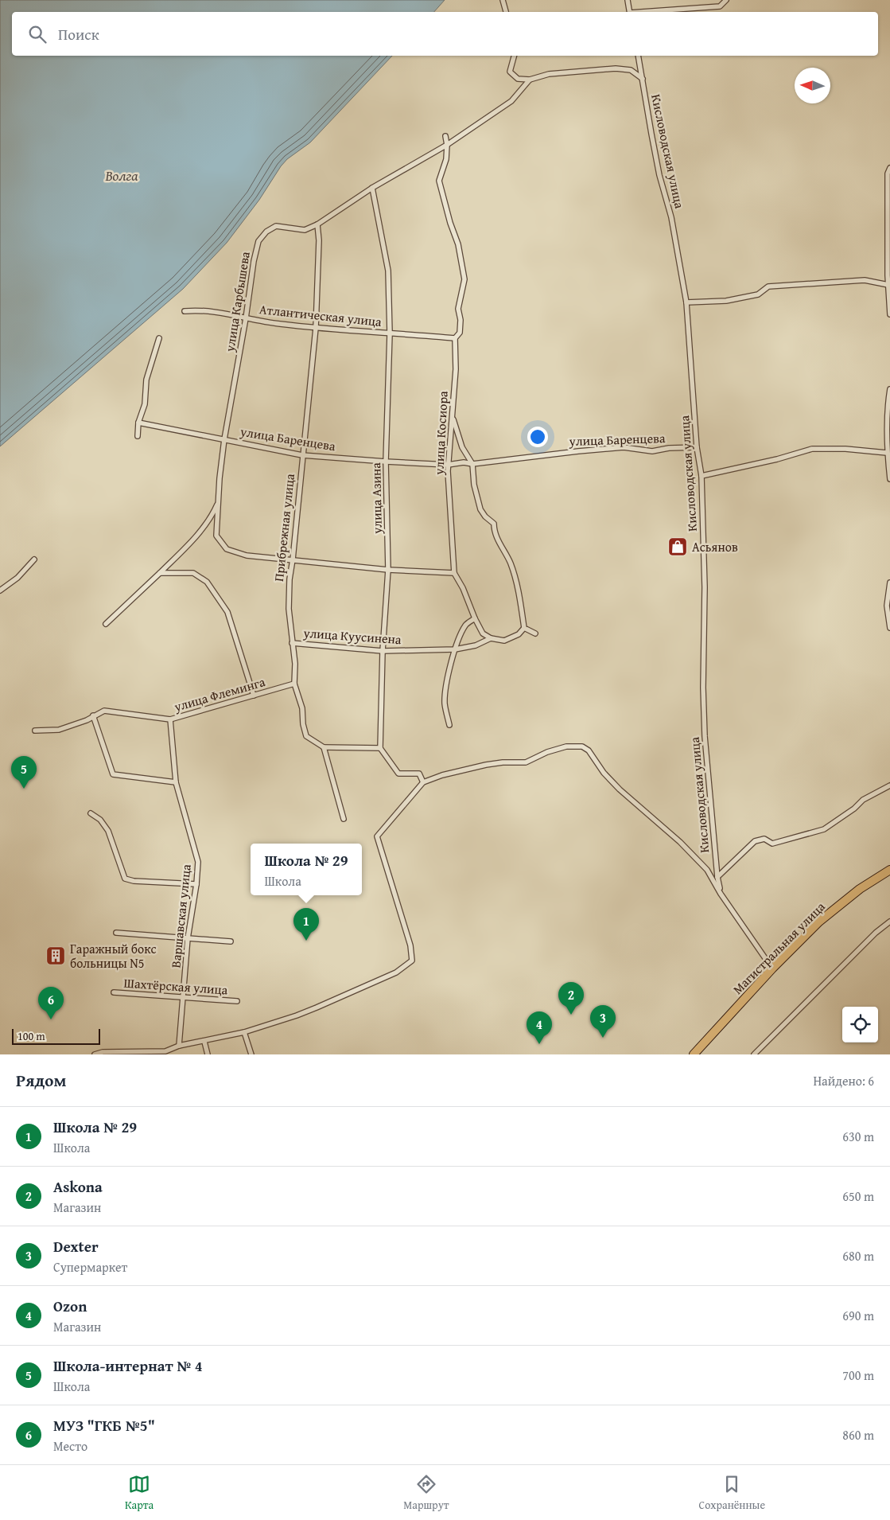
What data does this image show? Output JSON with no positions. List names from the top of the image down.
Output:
{
  "streets": {
    "highway": ["Магистральная улица"],
    "street": [
      "Кисловодская улица",
      "улица Карбышева",
      "Атлантическая улица",
      "улица Косиора",
      "улица Баренцева",
      "улица Азина",
      "Прибрежная улица",
      "улица Куусинена",
      "улица Флеминга",
      "Варшавская улица",
      "Шахтёрская улица"
    ]
  },
  "crossings": [
    ["Кисловодская улица", "улица Баренцева"],
    ["улица Карбышева", "Атлантическая улица"],
    ["улица Карбышева", "улица Косиора"],
    ["улица Карбышева", "улица Баренцева"],
    ["улица Карбышева", "улица Азина"],
    ["улица Карбышева", "Прибрежная улица"],
    ["Атлантическая улица", "улица Косиора"],
    ["Атлантическая улица", "улица Азина"],
    ["Атлантическая улица", "Прибрежная улица"],
    ["улица Косиора", "улица Баренцева"],
    ["улица Косиора", "улица Куусинена"],
    ["улица Баренцева", "улица Азина"],
    ["улица Баренцева", "Прибрежная улица"],
    ["улица Азина", "улица Куусинена"],
    ["Прибрежная улица", "улица Куусинена"],
    ["Прибрежная улица", "улица Флеминга"],
    ["улица Флеминга", "Варшавская улица"],
    ["Варшавская улица", "Шахтёрская улица"]
  ],
  "water": ["Волга"],
  "places": {
    "shop": ["Асьянов"],
    "building": ["Гаражный бокс больницы N5"]
  },
  "scale_bar": "100 m",
  "north": "left",
  "page": {
    "search": "Поиск",
    "pins": [
      "5",
      "1",
      "2",
      "6",
      "3",
      "4"
    ],
    "popup": ["Школа № 29", "Школа"],
    "scale": "100 m",
    "heading": ["Рядом", "Найдено: 6"],
    "list": [
      {
        "mark": "1",
        "name": "Школа № 29",
        "note": "Школа",
        "value": "630 m"
      },
      {
        "mark": "2",
        "name": "Askona",
        "note": "Магазин",
        "value": "650 m"
      },
      {
        "mark": "3",
        "name": "Dexter",
        "note": "Супермаркет",
        "value": "680 m"
      },
      {
        "mark": "4",
        "name": "Ozon",
        "note": "Магазин",
        "value": "690 m"
      },
      {
        "mark": "5",
        "name": "Школа-интернат № 4",
        "note": "Школа",
        "value": "700 m"
      },
      {
        "mark": "6",
        "name": "МУЗ \"ГКБ №5\"",
        "note": "Место",
        "value": "860 m"
      }
    ],
    "nav": ["Карта", "Маршрут", "Сохранённые"]
  }
}
